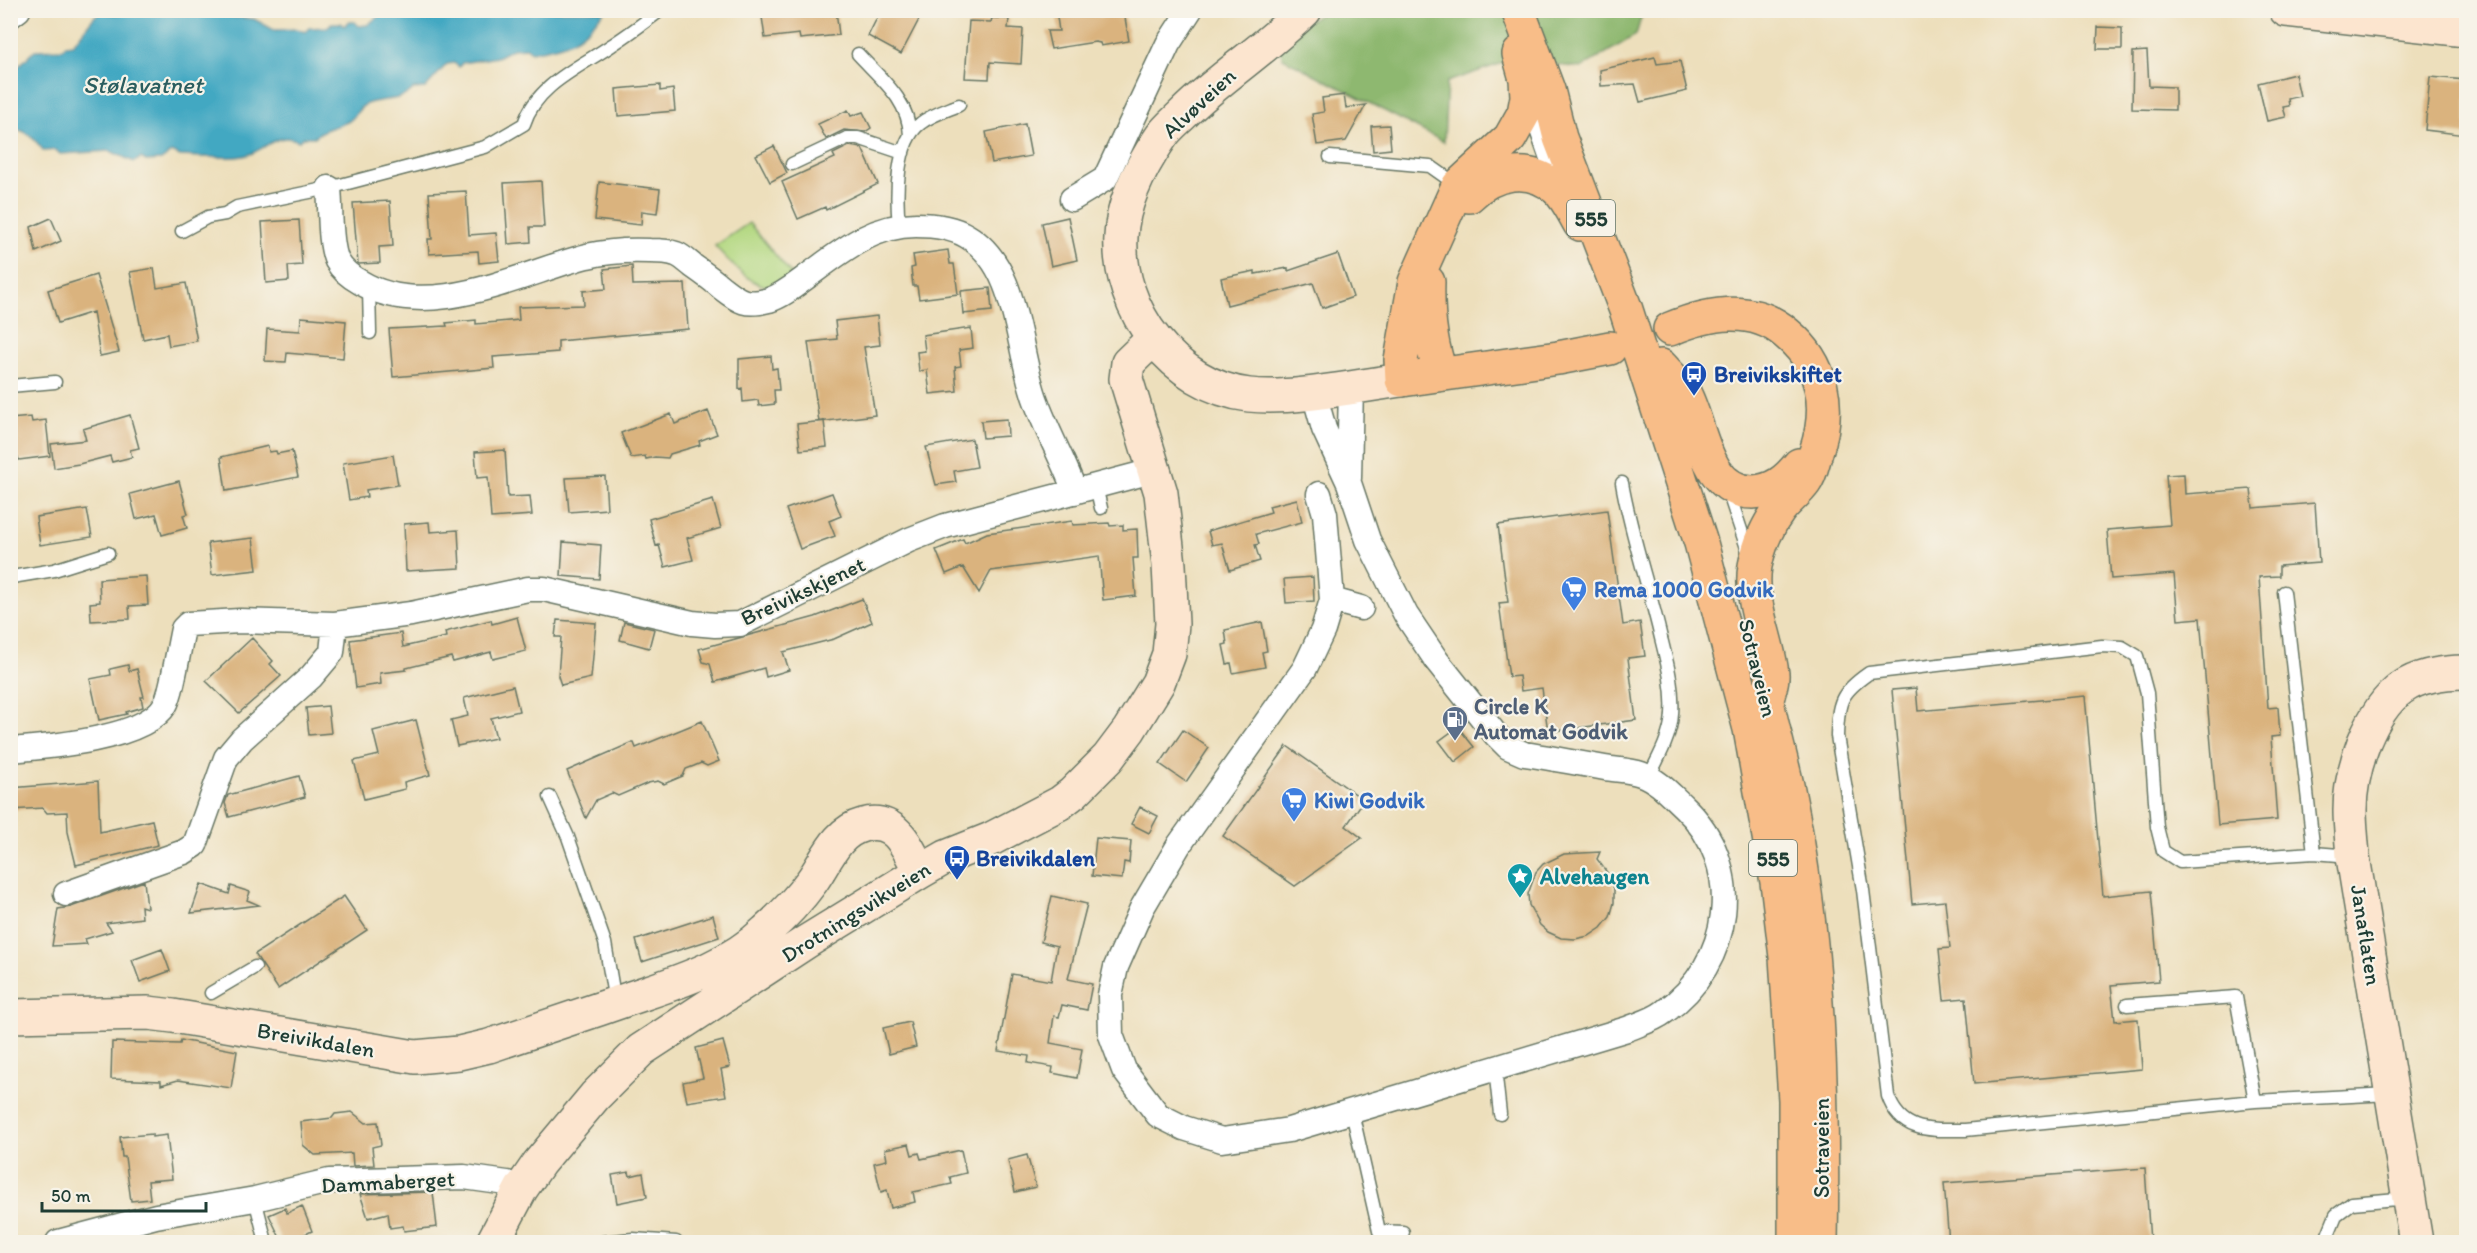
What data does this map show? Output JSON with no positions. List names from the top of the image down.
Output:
{
  "streets": {
    "highway": ["555", "Sotraveien"],
    "main road": [
      "Alvøveien",
      "Drotningsvikveien",
      "Janaflaten",
      "Breivikdalen"
    ],
    "street": ["Breivikskjenet", "Dammaberget"]
  },
  "crossings": [
    ["Alvøveien", "555"],
    ["Alvøveien", "Drotningsvikveien"],
    ["555", "Sotraveien"],
    ["Breivikskjenet", "Drotningsvikveien"],
    ["Drotningsvikveien", "Breivikdalen"],
    ["Drotningsvikveien", "Dammaberget"]
  ],
  "water": ["Stølavatnet"],
  "places": {
    "bus stop": ["Breivikskiftet", "Breivikdalen"],
    "supermarket": ["Rema 1000 Godvik", "Kiwi Godvik"],
    "fuel station": ["Circle K Automat Godvik"],
    "place": ["Alvehaugen"]
  },
  "scale_bar": "50 m"
}
